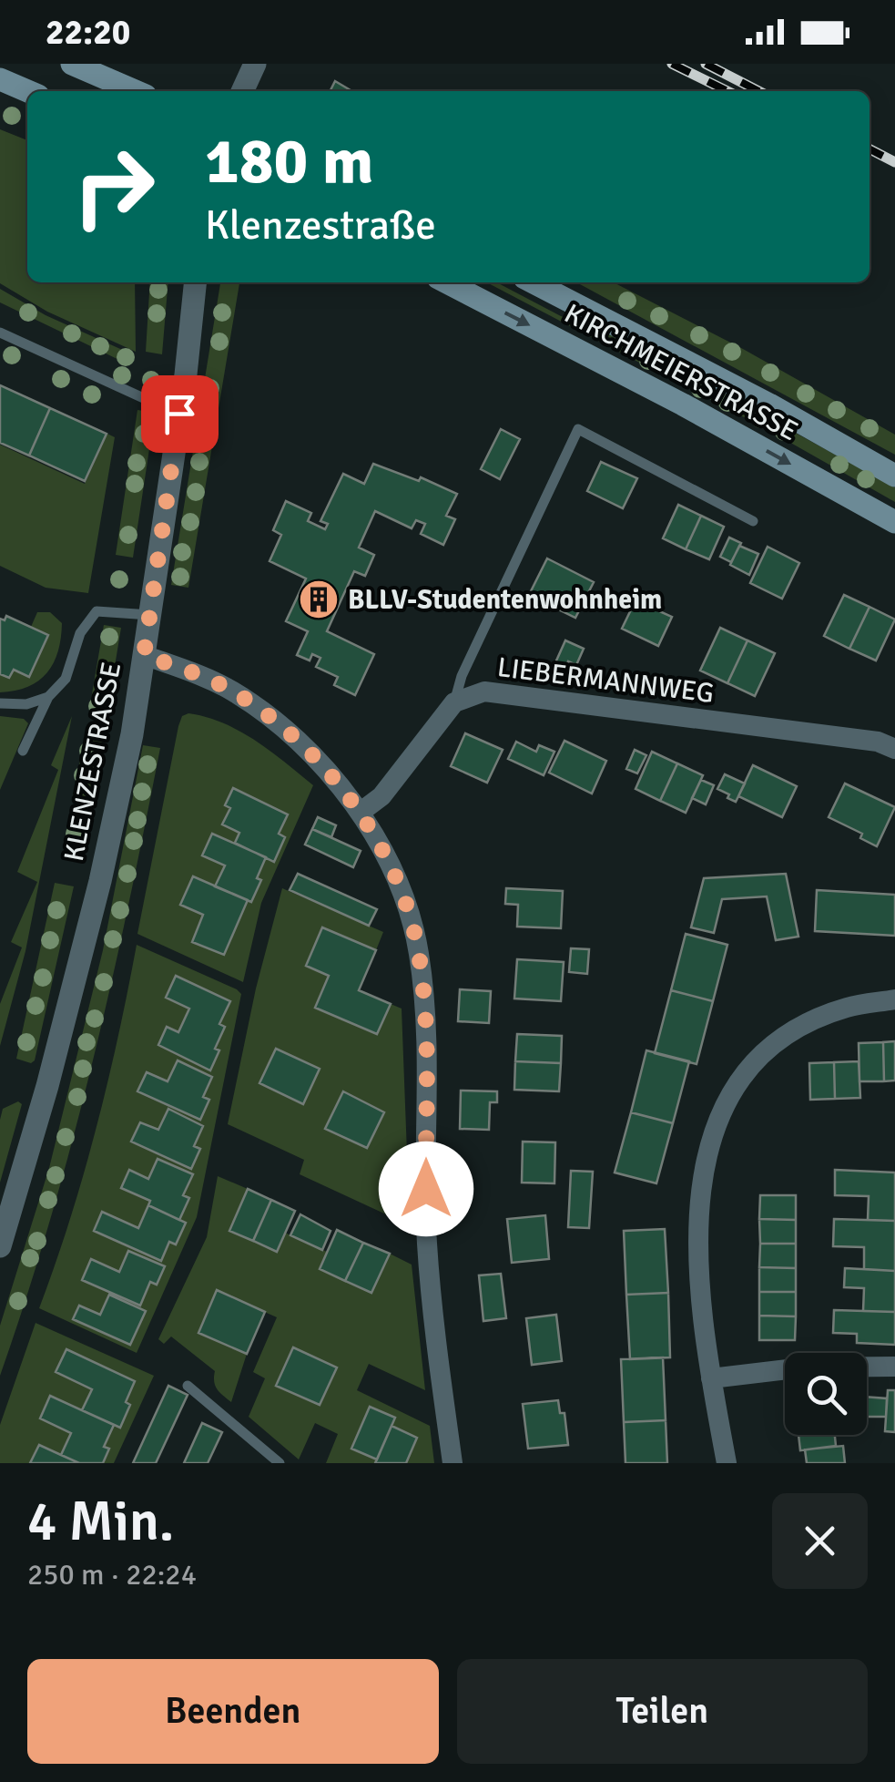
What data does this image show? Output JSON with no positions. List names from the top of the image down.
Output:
{
  "streets": {
    "main road": ["KIRCHMEIERSTRASSE"],
    "street": ["LIEBERMANNWEG", "KLENZESTRASSE"]
  },
  "places": {
    "building": ["BLLV-Studentenwohnheim"]
  },
  "page": {
    "status": "22:20",
    "turn": ["180 m", "Klenzestraße"],
    "heading": ["4 Min.", "250 m · 22:24"],
    "buttons": ["Beenden", "Teilen"]
  }
}
